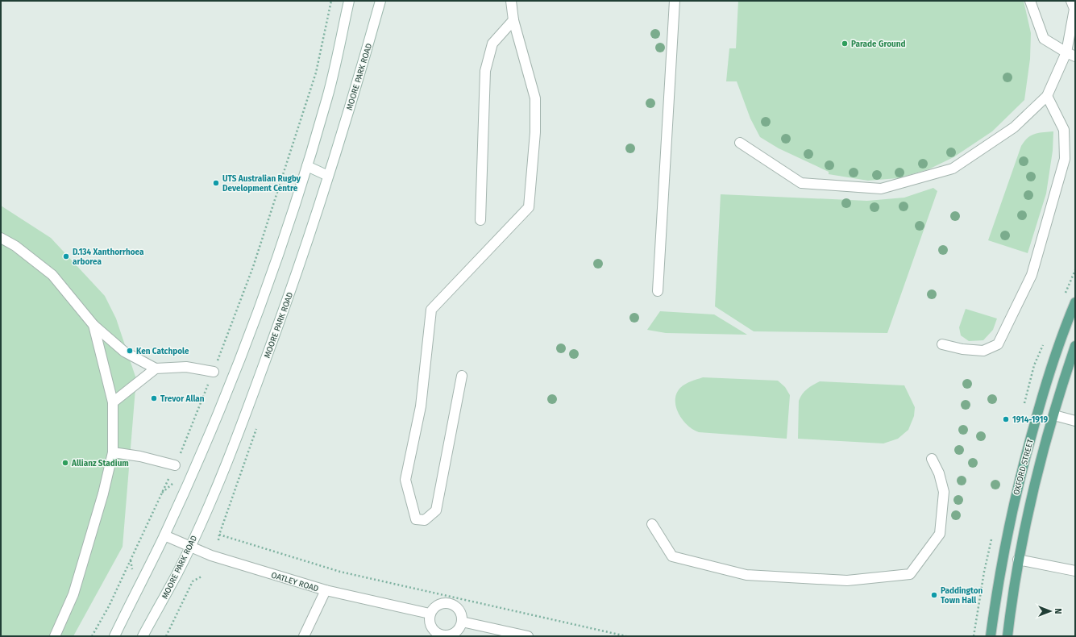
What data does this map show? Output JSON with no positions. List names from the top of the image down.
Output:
{
  "streets": {
    "main road": ["MOORE PARK ROAD", "OXFORD STREET", "OATLEY ROAD"]
  },
  "crossings": [
    ["MOORE PARK ROAD", "OATLEY ROAD"]
  ],
  "places": [
    "Parade Ground",
    "UTS Australian Rugby Development Centre",
    "D.134 Xanthorrhoea arborea",
    "Ken Catchpole",
    "Trevor Allan",
    "1914-1919",
    "Allianz Stadium",
    "Paddington Town Hall"
  ],
  "north": "right"
}
